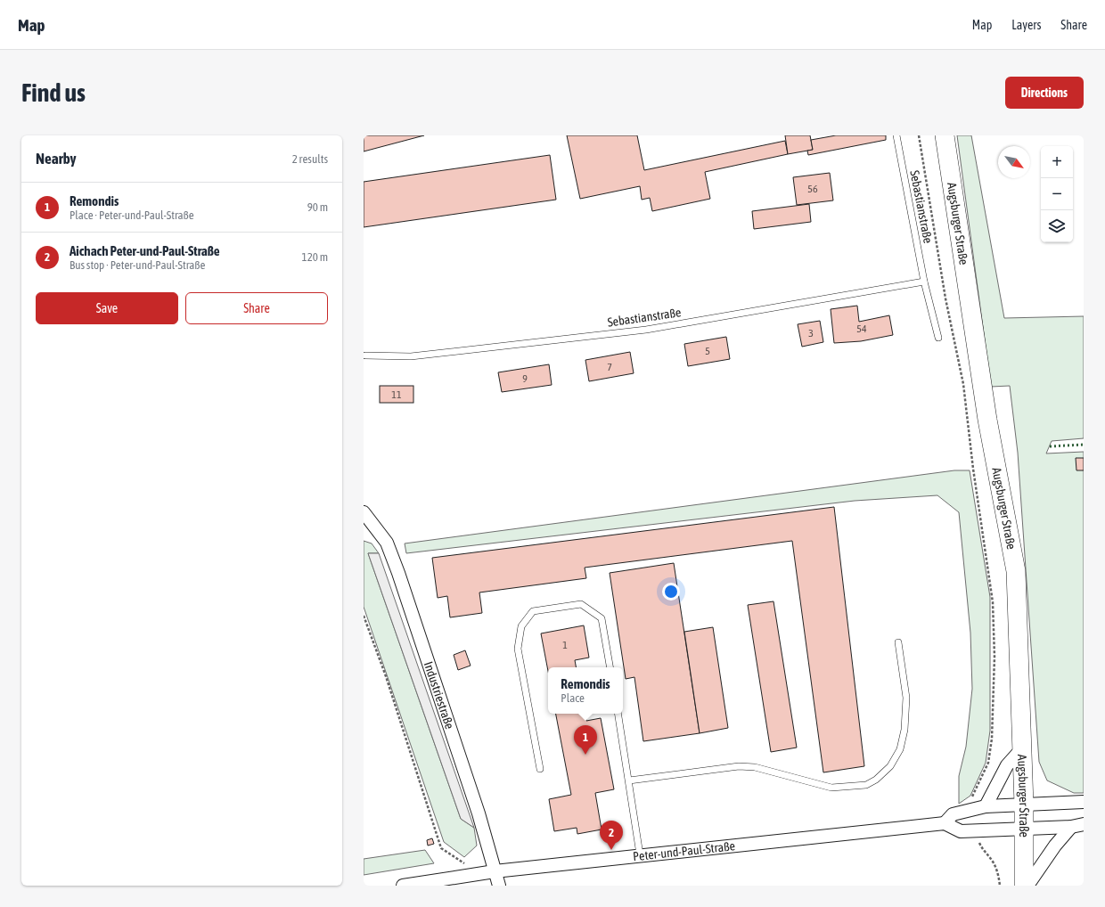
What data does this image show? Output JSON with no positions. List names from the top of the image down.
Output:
{
  "streets": {
    "main road": ["Augsburger Straße"],
    "street": ["Industriestraße", "Peter-und-Paul-Straße"],
    "lane": ["Sebastianstraße"]
  },
  "crossings": [
    ["Industriestraße", "Peter-und-Paul-Straße"]
  ],
  "house_numbers": [
    "56",
    "54",
    "3",
    "5",
    "7",
    "9",
    "11",
    "1"
  ],
  "north": "bottom right",
  "page": {
    "header": "Map",
    "nav": ["Map", "Layers", "Share"],
    "buttons": [
      "Directions",
      ["Save", "Share"]
    ],
    "title": "Find us",
    "heading": ["Nearby", "2 results"],
    "map_buttons": ["+", "−"],
    "list": [
      {
        "mark": "1",
        "name": "Remondis",
        "note": "Place · Peter-und-Paul-Straße",
        "value": "90 m"
      },
      {
        "mark": "2",
        "name": "Aichach Peter-und-Paul-Straße",
        "note": "Bus stop · Peter-und-Paul-Straße",
        "value": "120 m"
      }
    ],
    "popup": ["Remondis", "Place"],
    "pins": ["1", "2"]
  }
}
